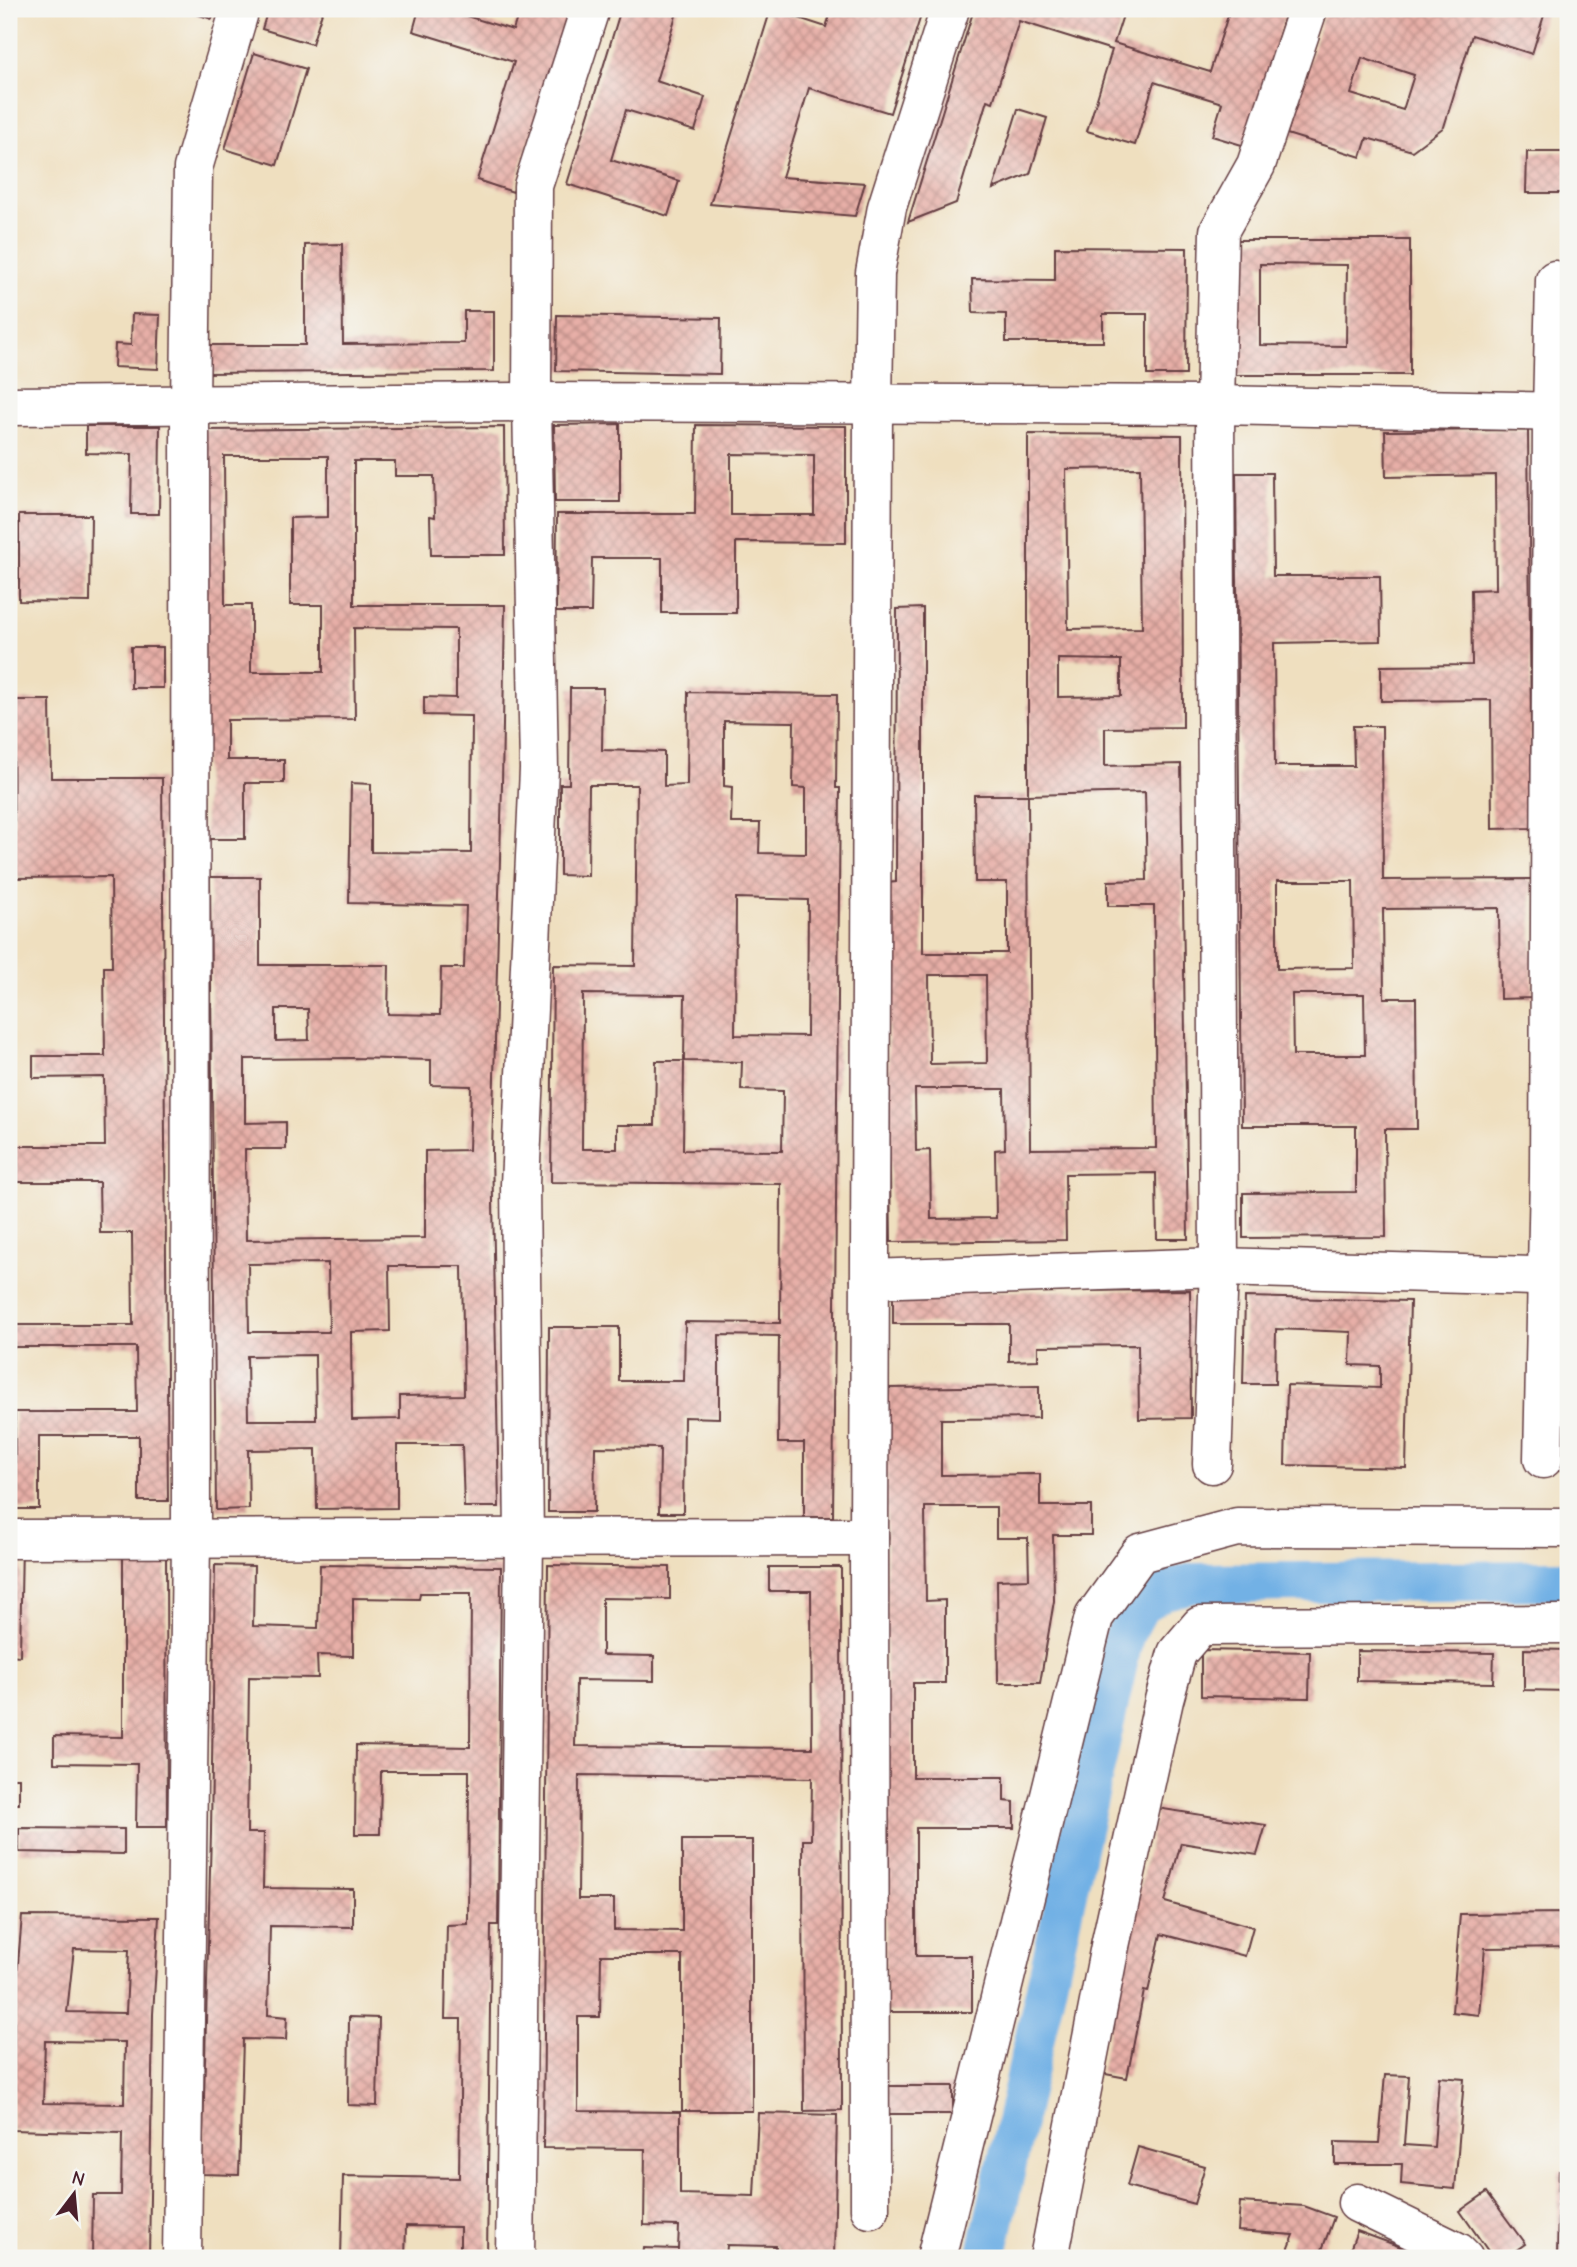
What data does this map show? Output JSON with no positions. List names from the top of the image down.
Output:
{
  "north": "top"
}
